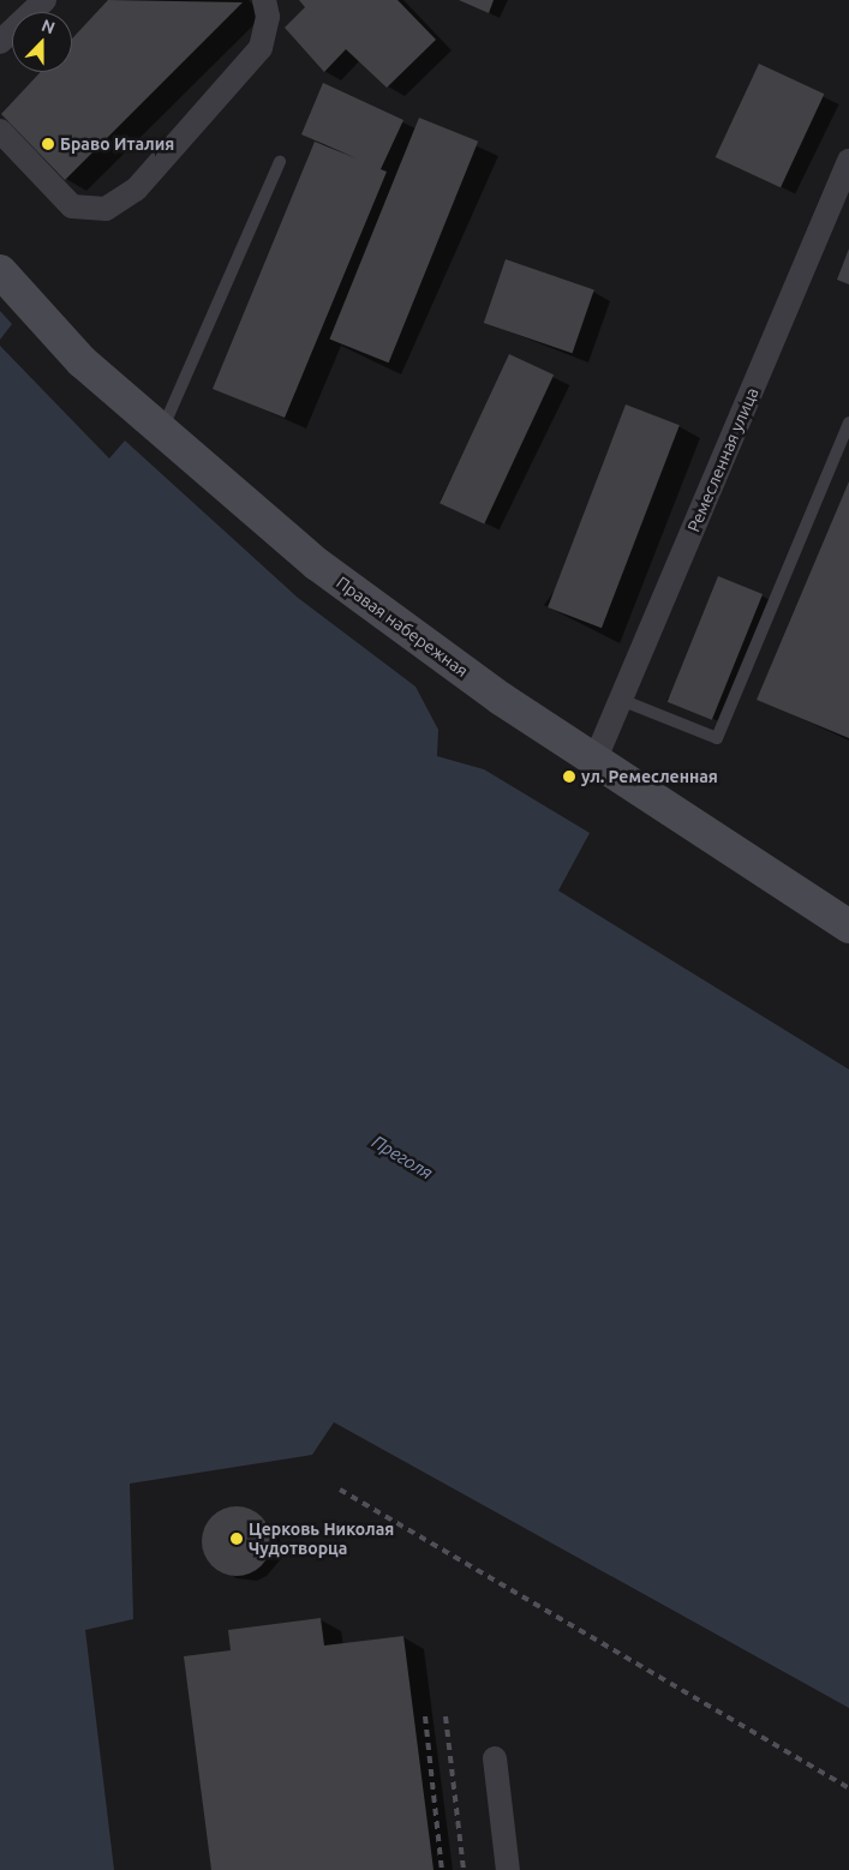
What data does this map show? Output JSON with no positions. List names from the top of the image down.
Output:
{
  "streets": {
    "main road": ["Правая набережная"],
    "street": ["Ремесленная улица"]
  },
  "crossings": [
    ["Ремесленная улица", "Правая набережная"]
  ],
  "water": ["Преголя"],
  "places": ["Браво Италия", "ул. Ремесленная", "Церковь Николая Чудотворца"],
  "north": "top"
}
